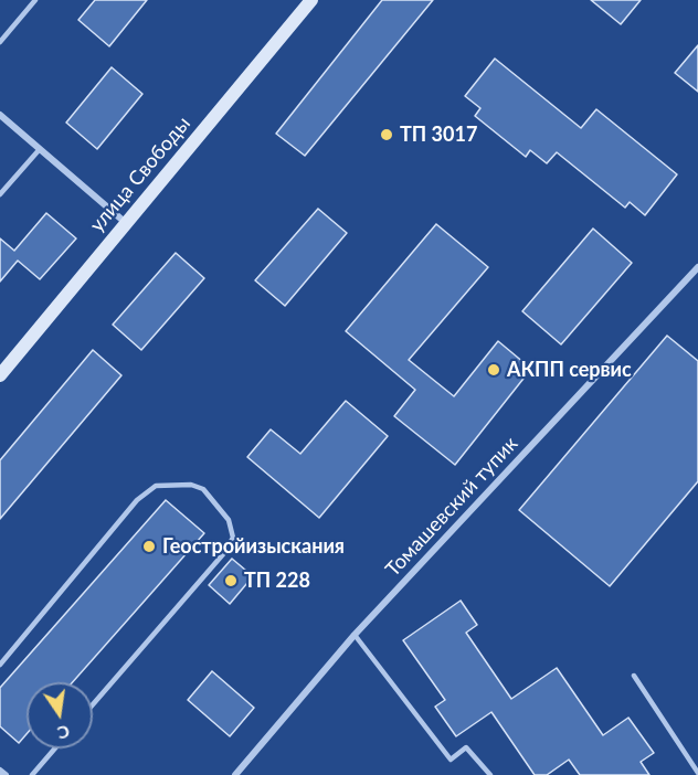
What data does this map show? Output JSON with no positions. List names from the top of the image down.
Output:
{
  "streets": {
    "street": ["улица Свободы", "Томашевский тупик"]
  },
  "places": [
    "ТП 3017",
    "АКПП сервис",
    "Геостройизыскания",
    "ТП 228"
  ],
  "north": "bottom"
}
